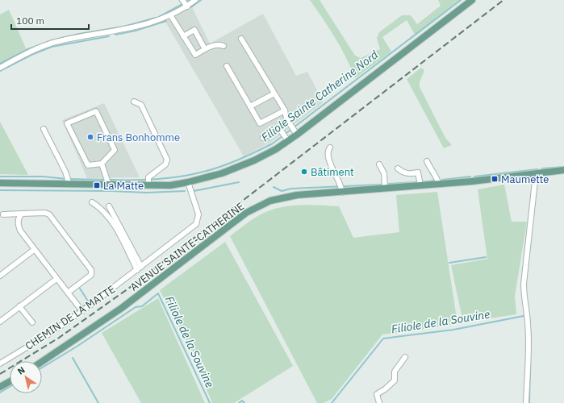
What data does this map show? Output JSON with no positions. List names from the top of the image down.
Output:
{
  "streets": {
    "main road": ["AVENUE SAINTE-CATHERINE"],
    "street": ["CHEMIN DE LA MATTE"]
  },
  "water": ["Filiole Sainte Catherine Nord", "Filiole de la Souvine"],
  "places": {
    "other": ["Frans Bonhomme", "Bâtiment"],
    "transit": ["Maumette", "La Matte"]
  },
  "scale_bar": "100 m",
  "north": "top left"
}
